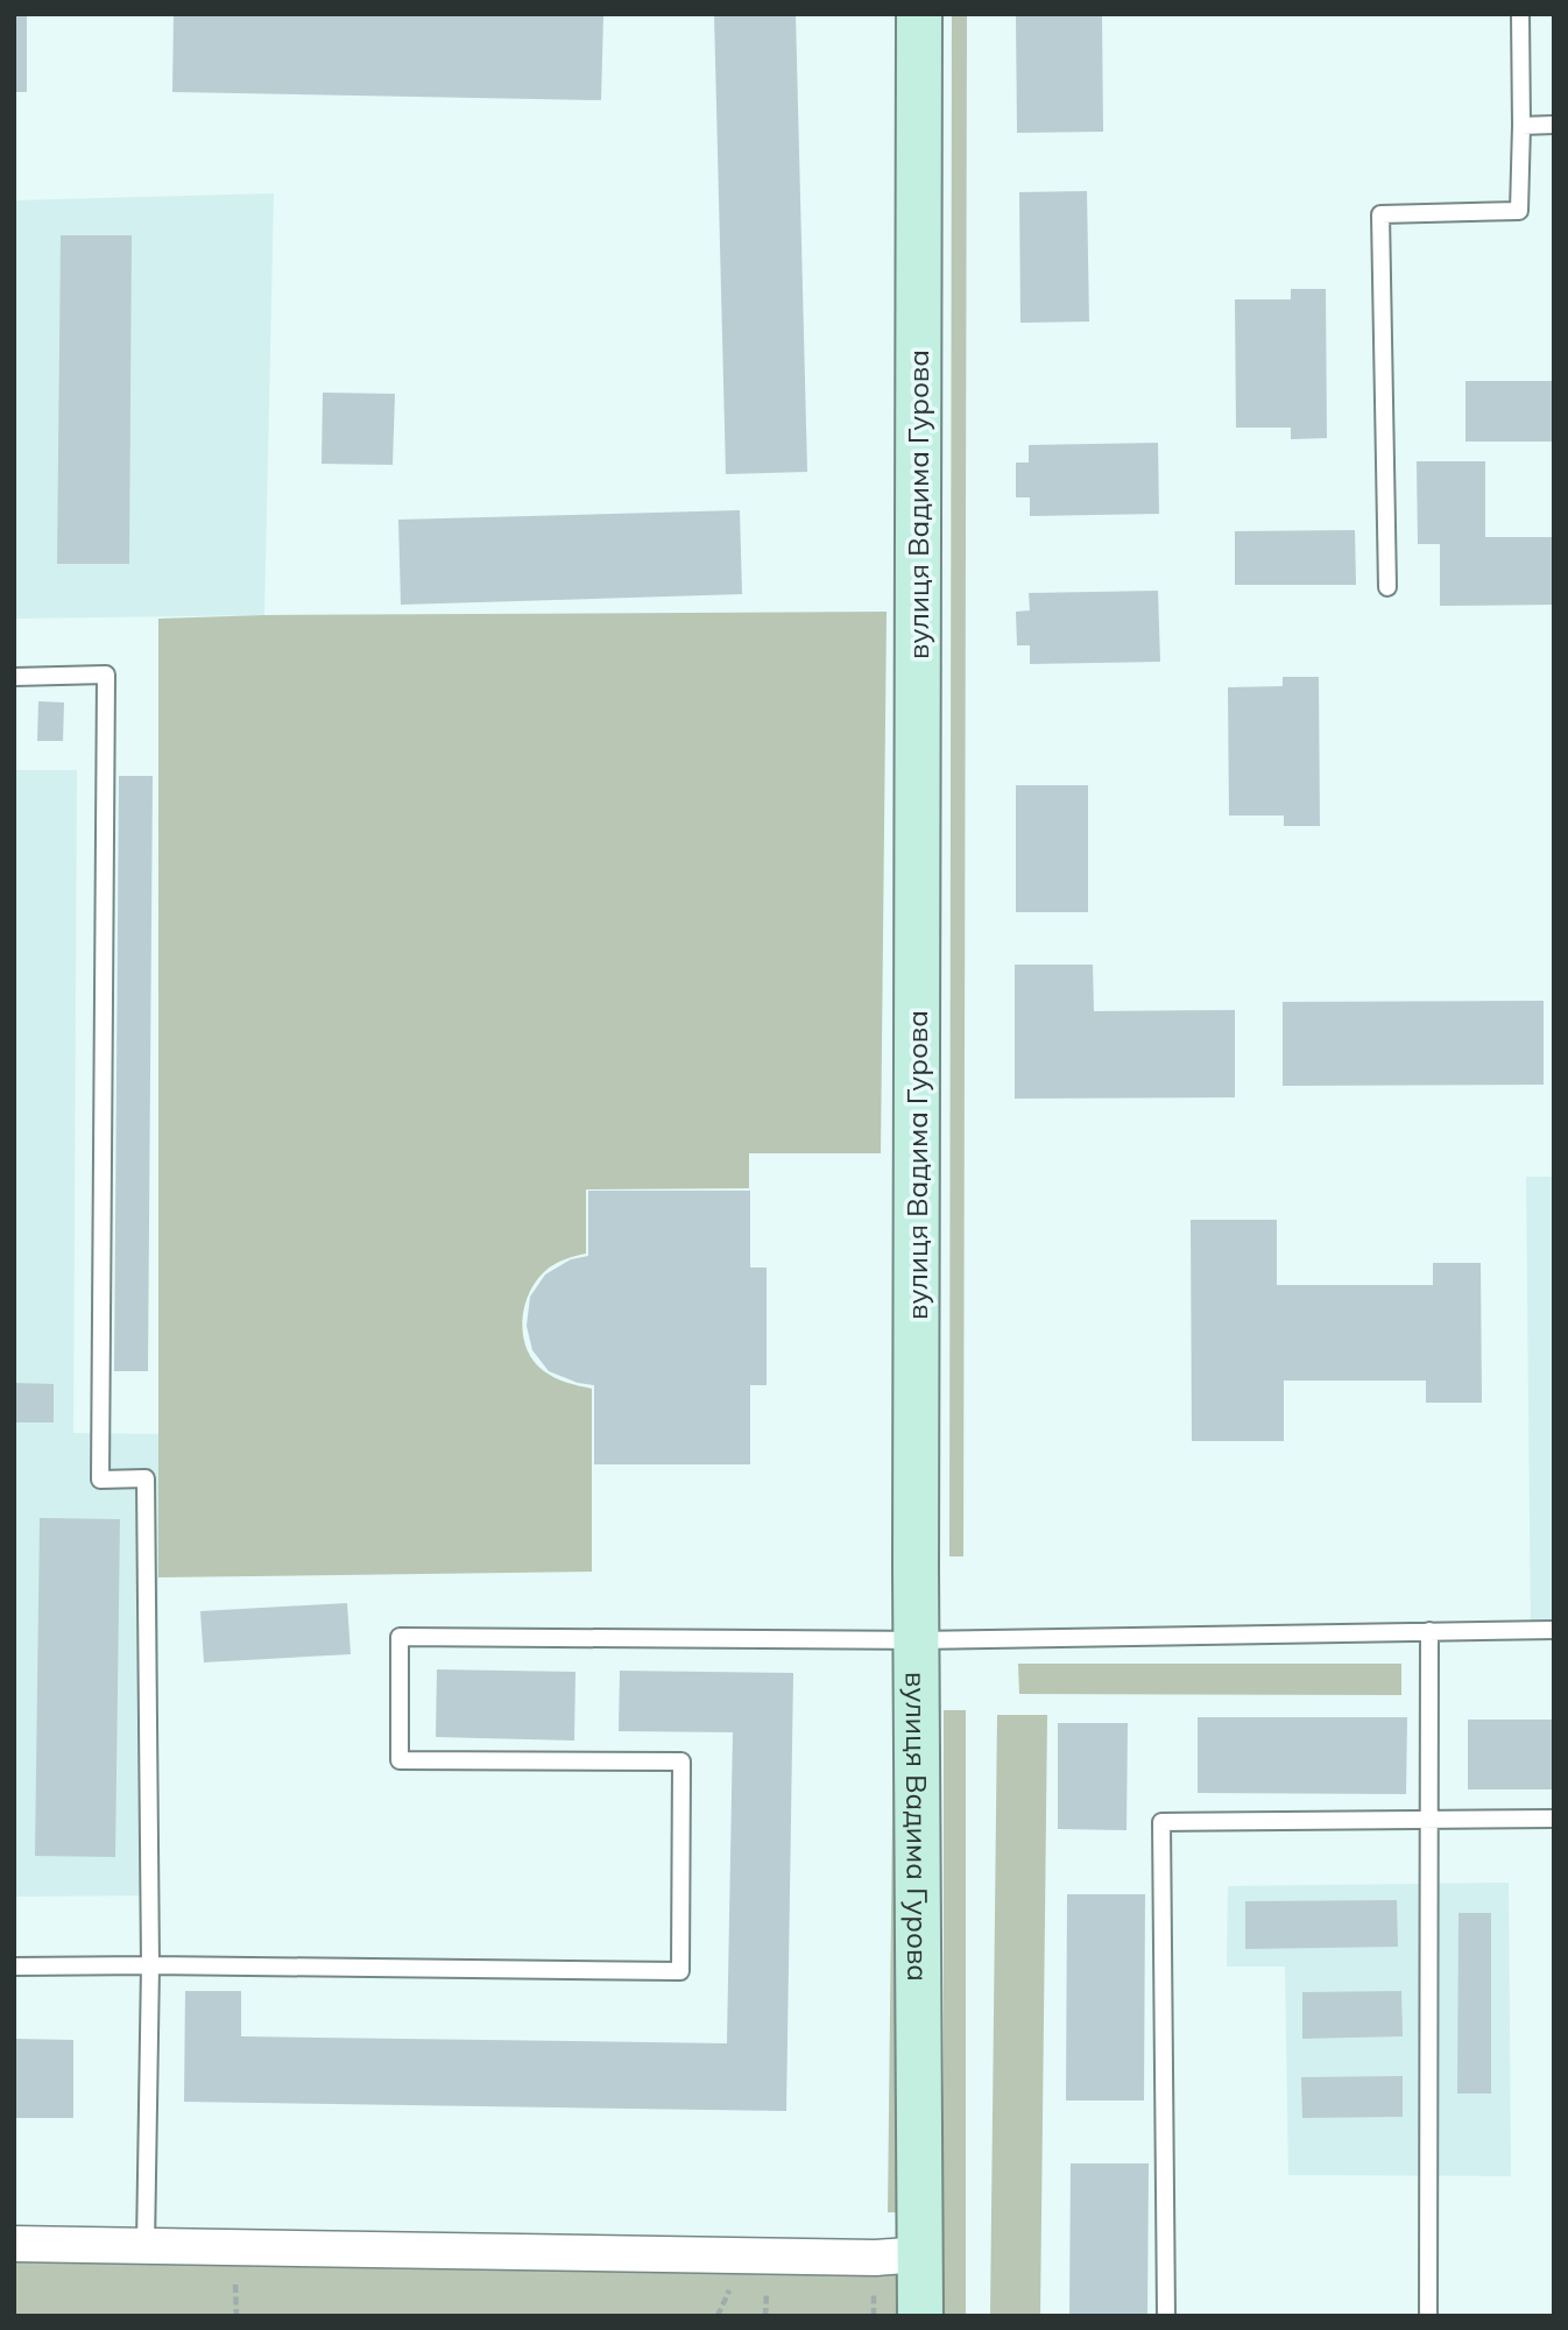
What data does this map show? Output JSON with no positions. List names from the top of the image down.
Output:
{
  "streets": {
    "street": ["вулиця Вадима Гурова"]
  }
}
